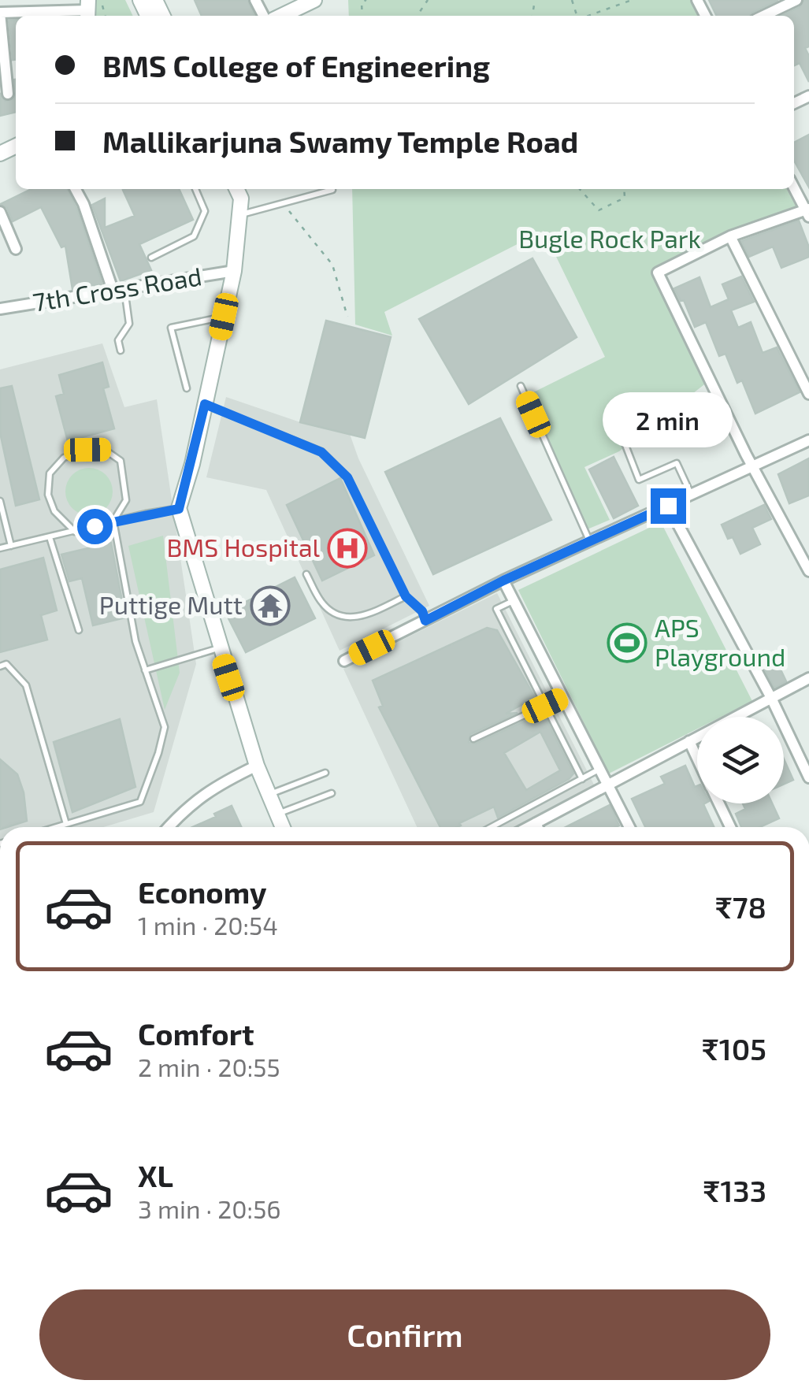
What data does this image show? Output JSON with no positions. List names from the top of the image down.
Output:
{
  "streets": {
    "street": ["7th Cross Road"]
  },
  "parks": ["Bugle Rock Park"],
  "places": {
    "hospital": ["BMS Hospital"],
    "temple": ["Puttige Mutt"],
    "sports": ["APS Playground"]
  },
  "page": {
    "banner": ["BMS College of Engineering", "Mallikarjuna Swamy Temple Road"],
    "bubble": "2 min",
    "list": [
      {
        "name": "Economy",
        "note": "1 min · 20:54",
        "value": "₹78"
      },
      {
        "name": "Comfort",
        "note": "2 min · 20:55",
        "value": "₹105"
      },
      {
        "name": "XL",
        "note": "3 min · 20:56",
        "value": "₹133"
      }
    ],
    "buttons": "Confirm"
  }
}
